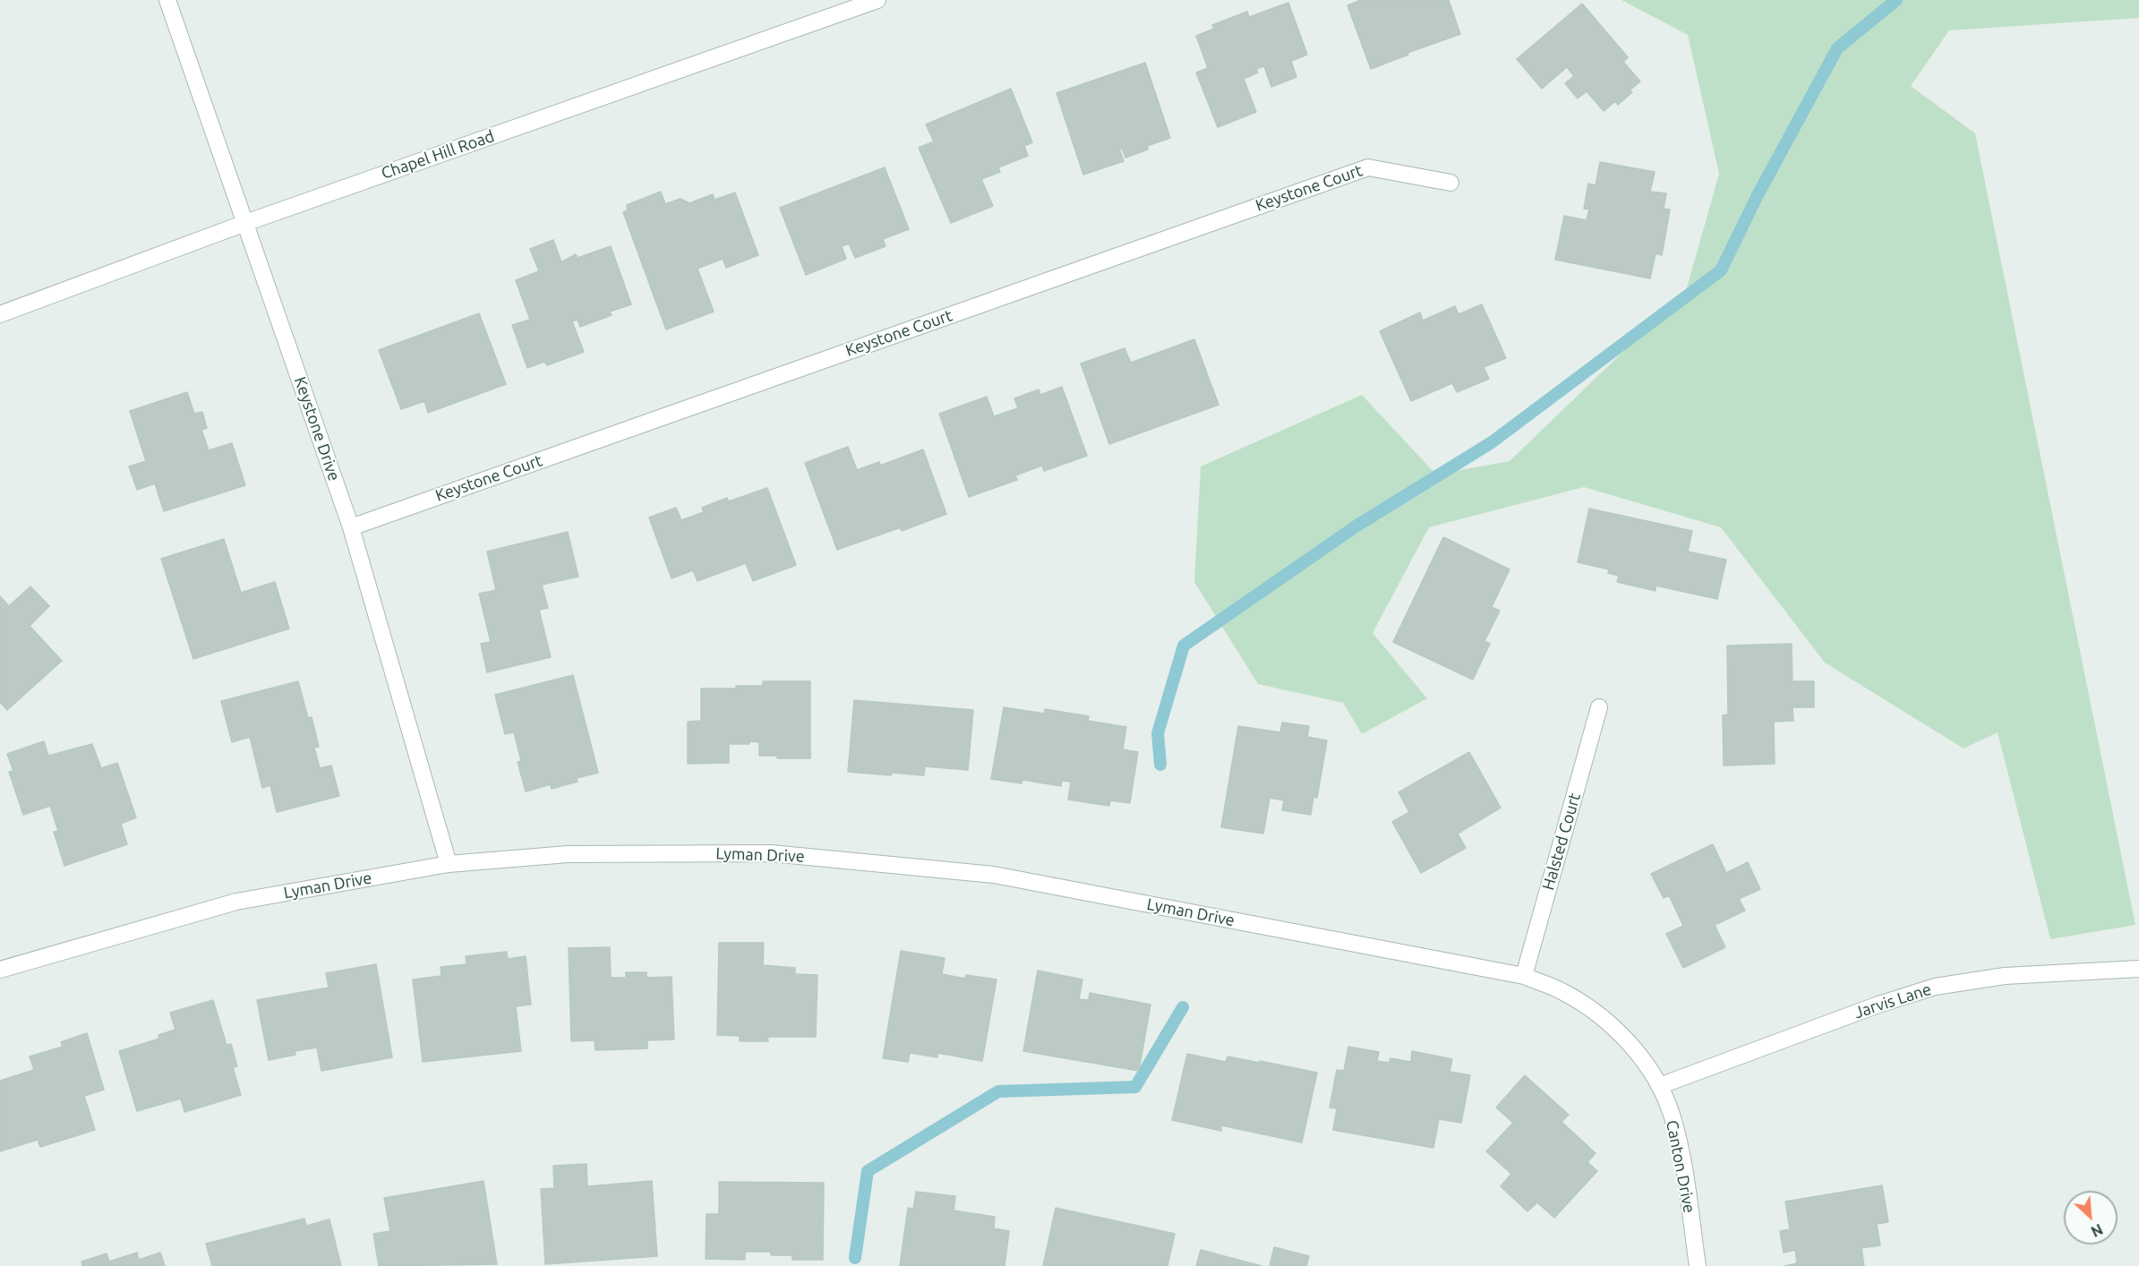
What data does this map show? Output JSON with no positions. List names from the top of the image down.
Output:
{
  "streets": {
    "street": [
      "Chapel Hill Road",
      "Keystone Court",
      "Keystone Drive",
      "Halsted Court",
      "Lyman Drive",
      "Jarvis Lane",
      "Canton Drive"
    ]
  },
  "crossings": [
    ["Chapel Hill Road", "Keystone Drive"],
    ["Keystone Court", "Keystone Drive"],
    ["Keystone Drive", "Lyman Drive"],
    ["Halsted Court", "Lyman Drive"],
    ["Halsted Court", "Canton Drive"],
    ["Lyman Drive", "Canton Drive"],
    ["Jarvis Lane", "Canton Drive"]
  ],
  "north": "bottom right"
}
